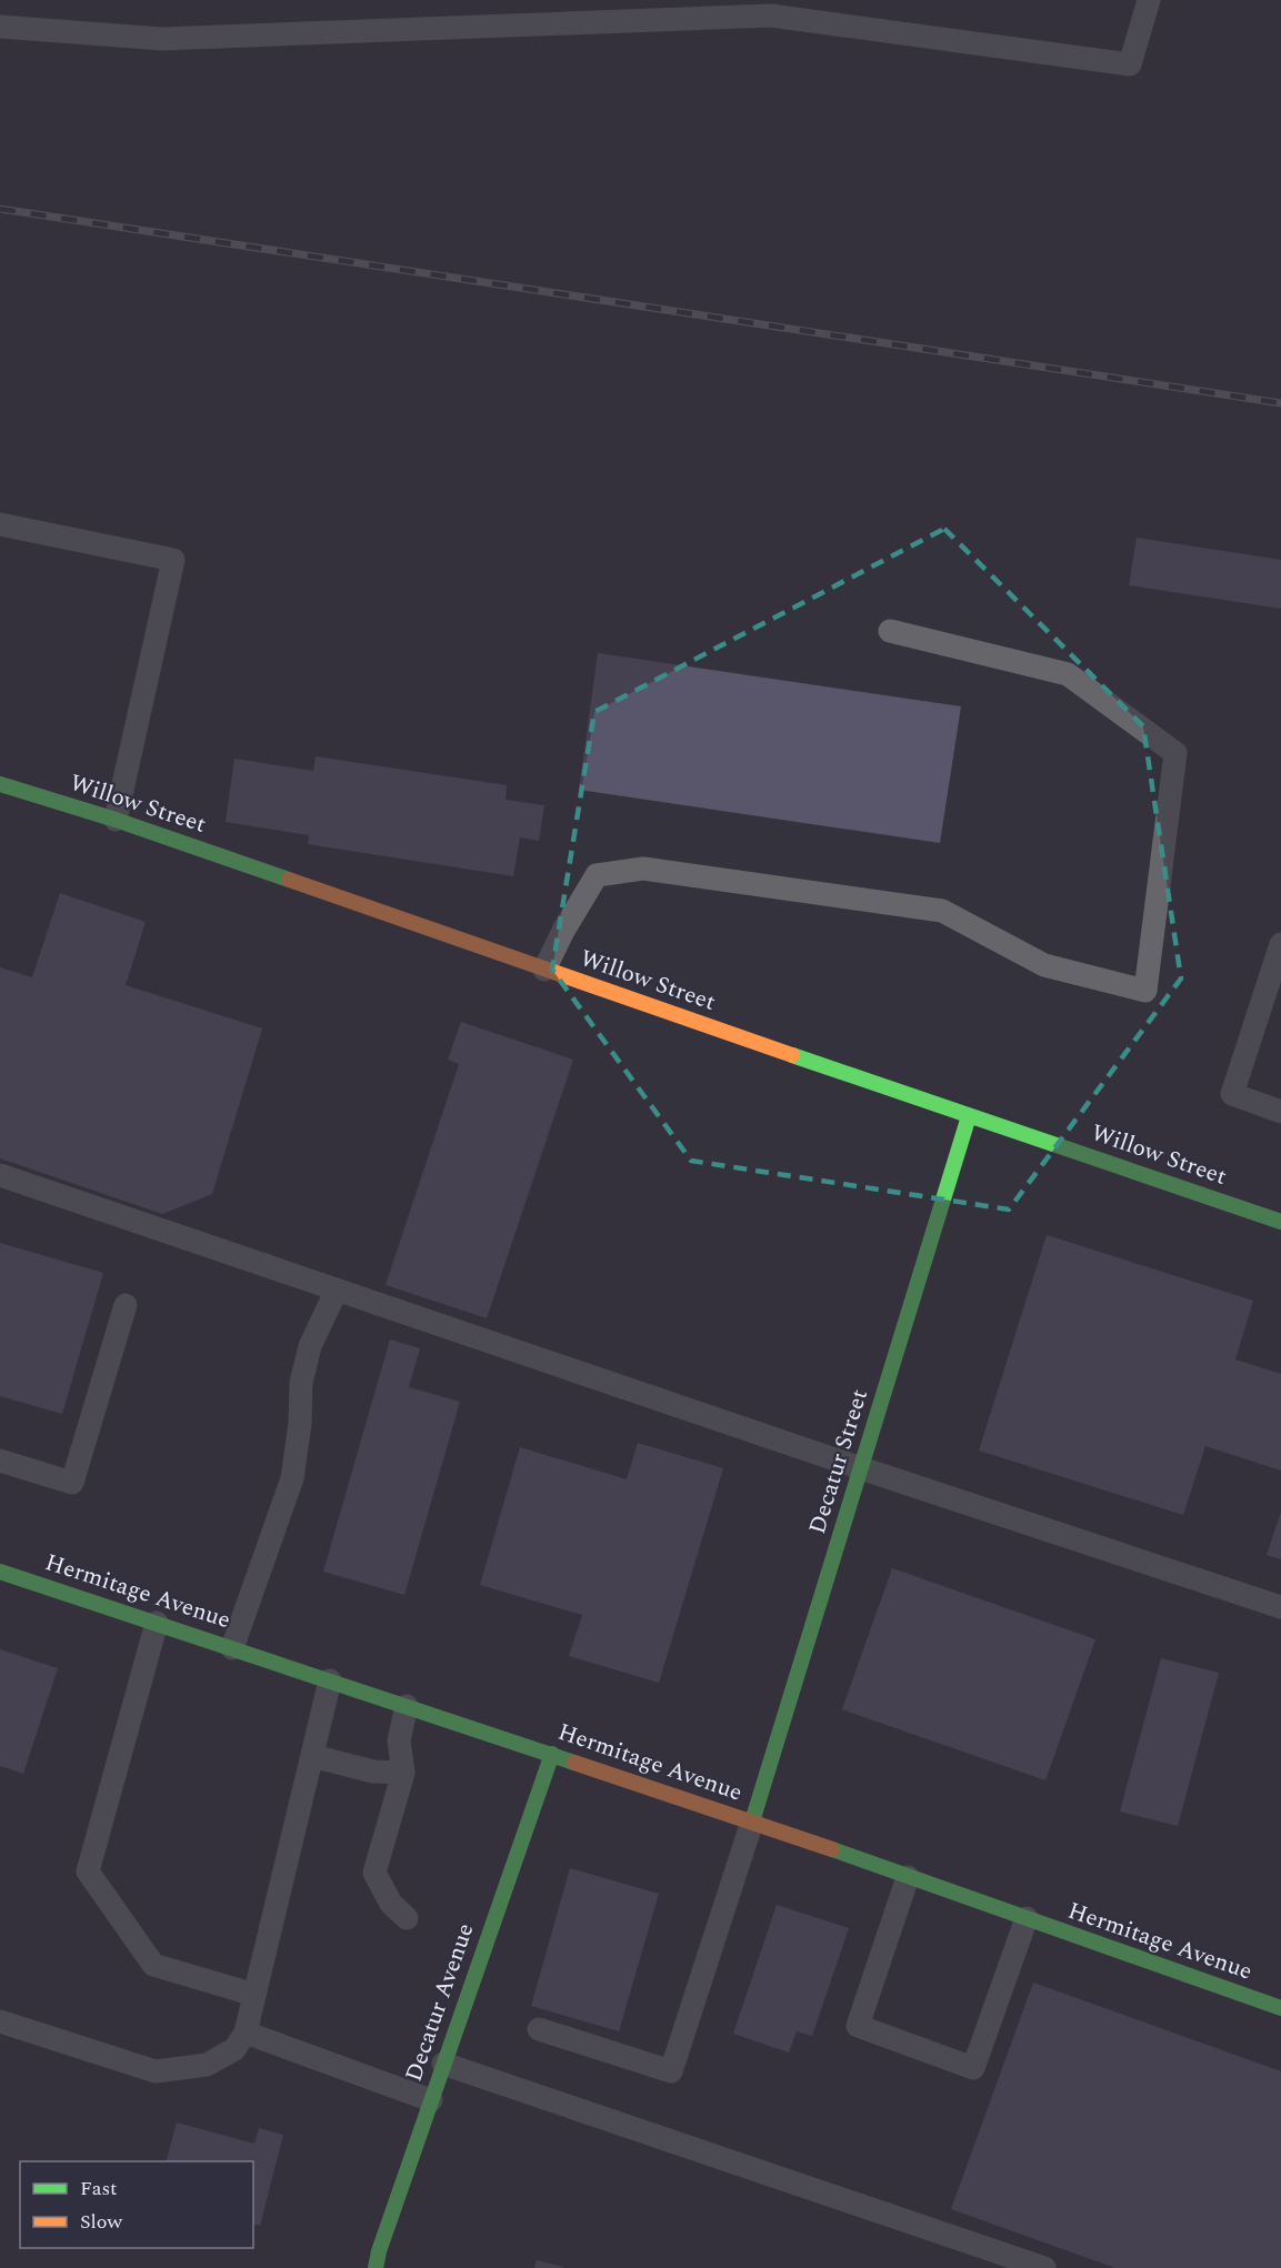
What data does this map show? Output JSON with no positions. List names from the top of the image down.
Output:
{
  "streets": {
    "street": [
      "Willow Street",
      "Decatur Street",
      "Hermitage Avenue",
      "Decatur Avenue"
    ]
  },
  "crossings": [
    ["Willow Street", "Decatur Street"],
    ["Decatur Street", "Hermitage Avenue"],
    ["Hermitage Avenue", "Decatur Avenue"]
  ],
  "legend": ["Fast", "Slow"]
}
